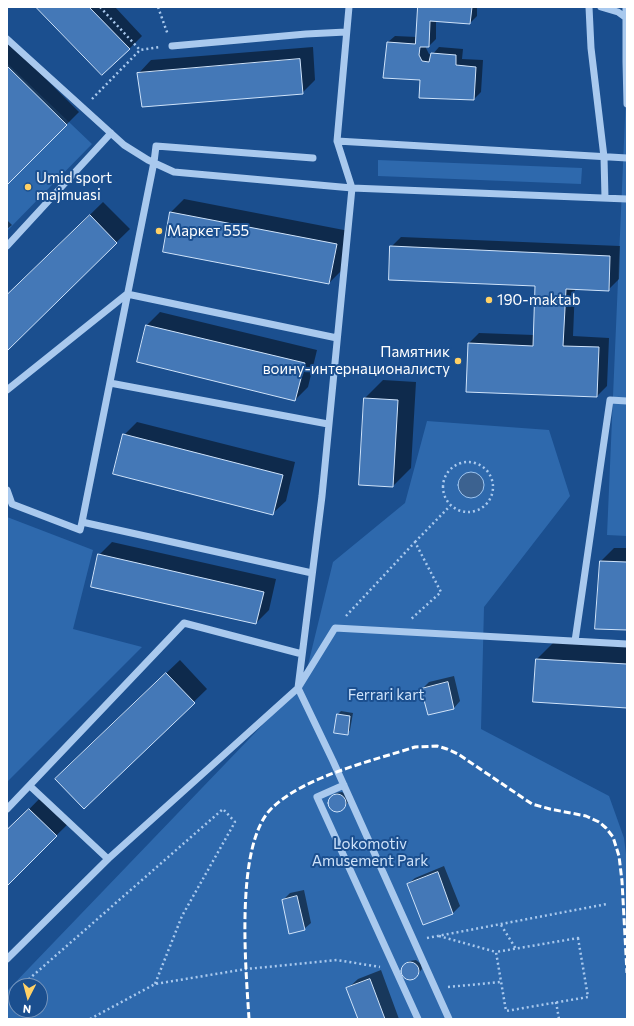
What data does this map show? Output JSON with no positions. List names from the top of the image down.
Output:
{
  "parks": ["Ferrari kart", "Lokomotiv Amusement Park"],
  "places": [
    "Umid sport majmuasi",
    "Маркет 555",
    "190-maktab",
    "Памятник воину-интернационалисту"
  ],
  "north": "bottom"
}
